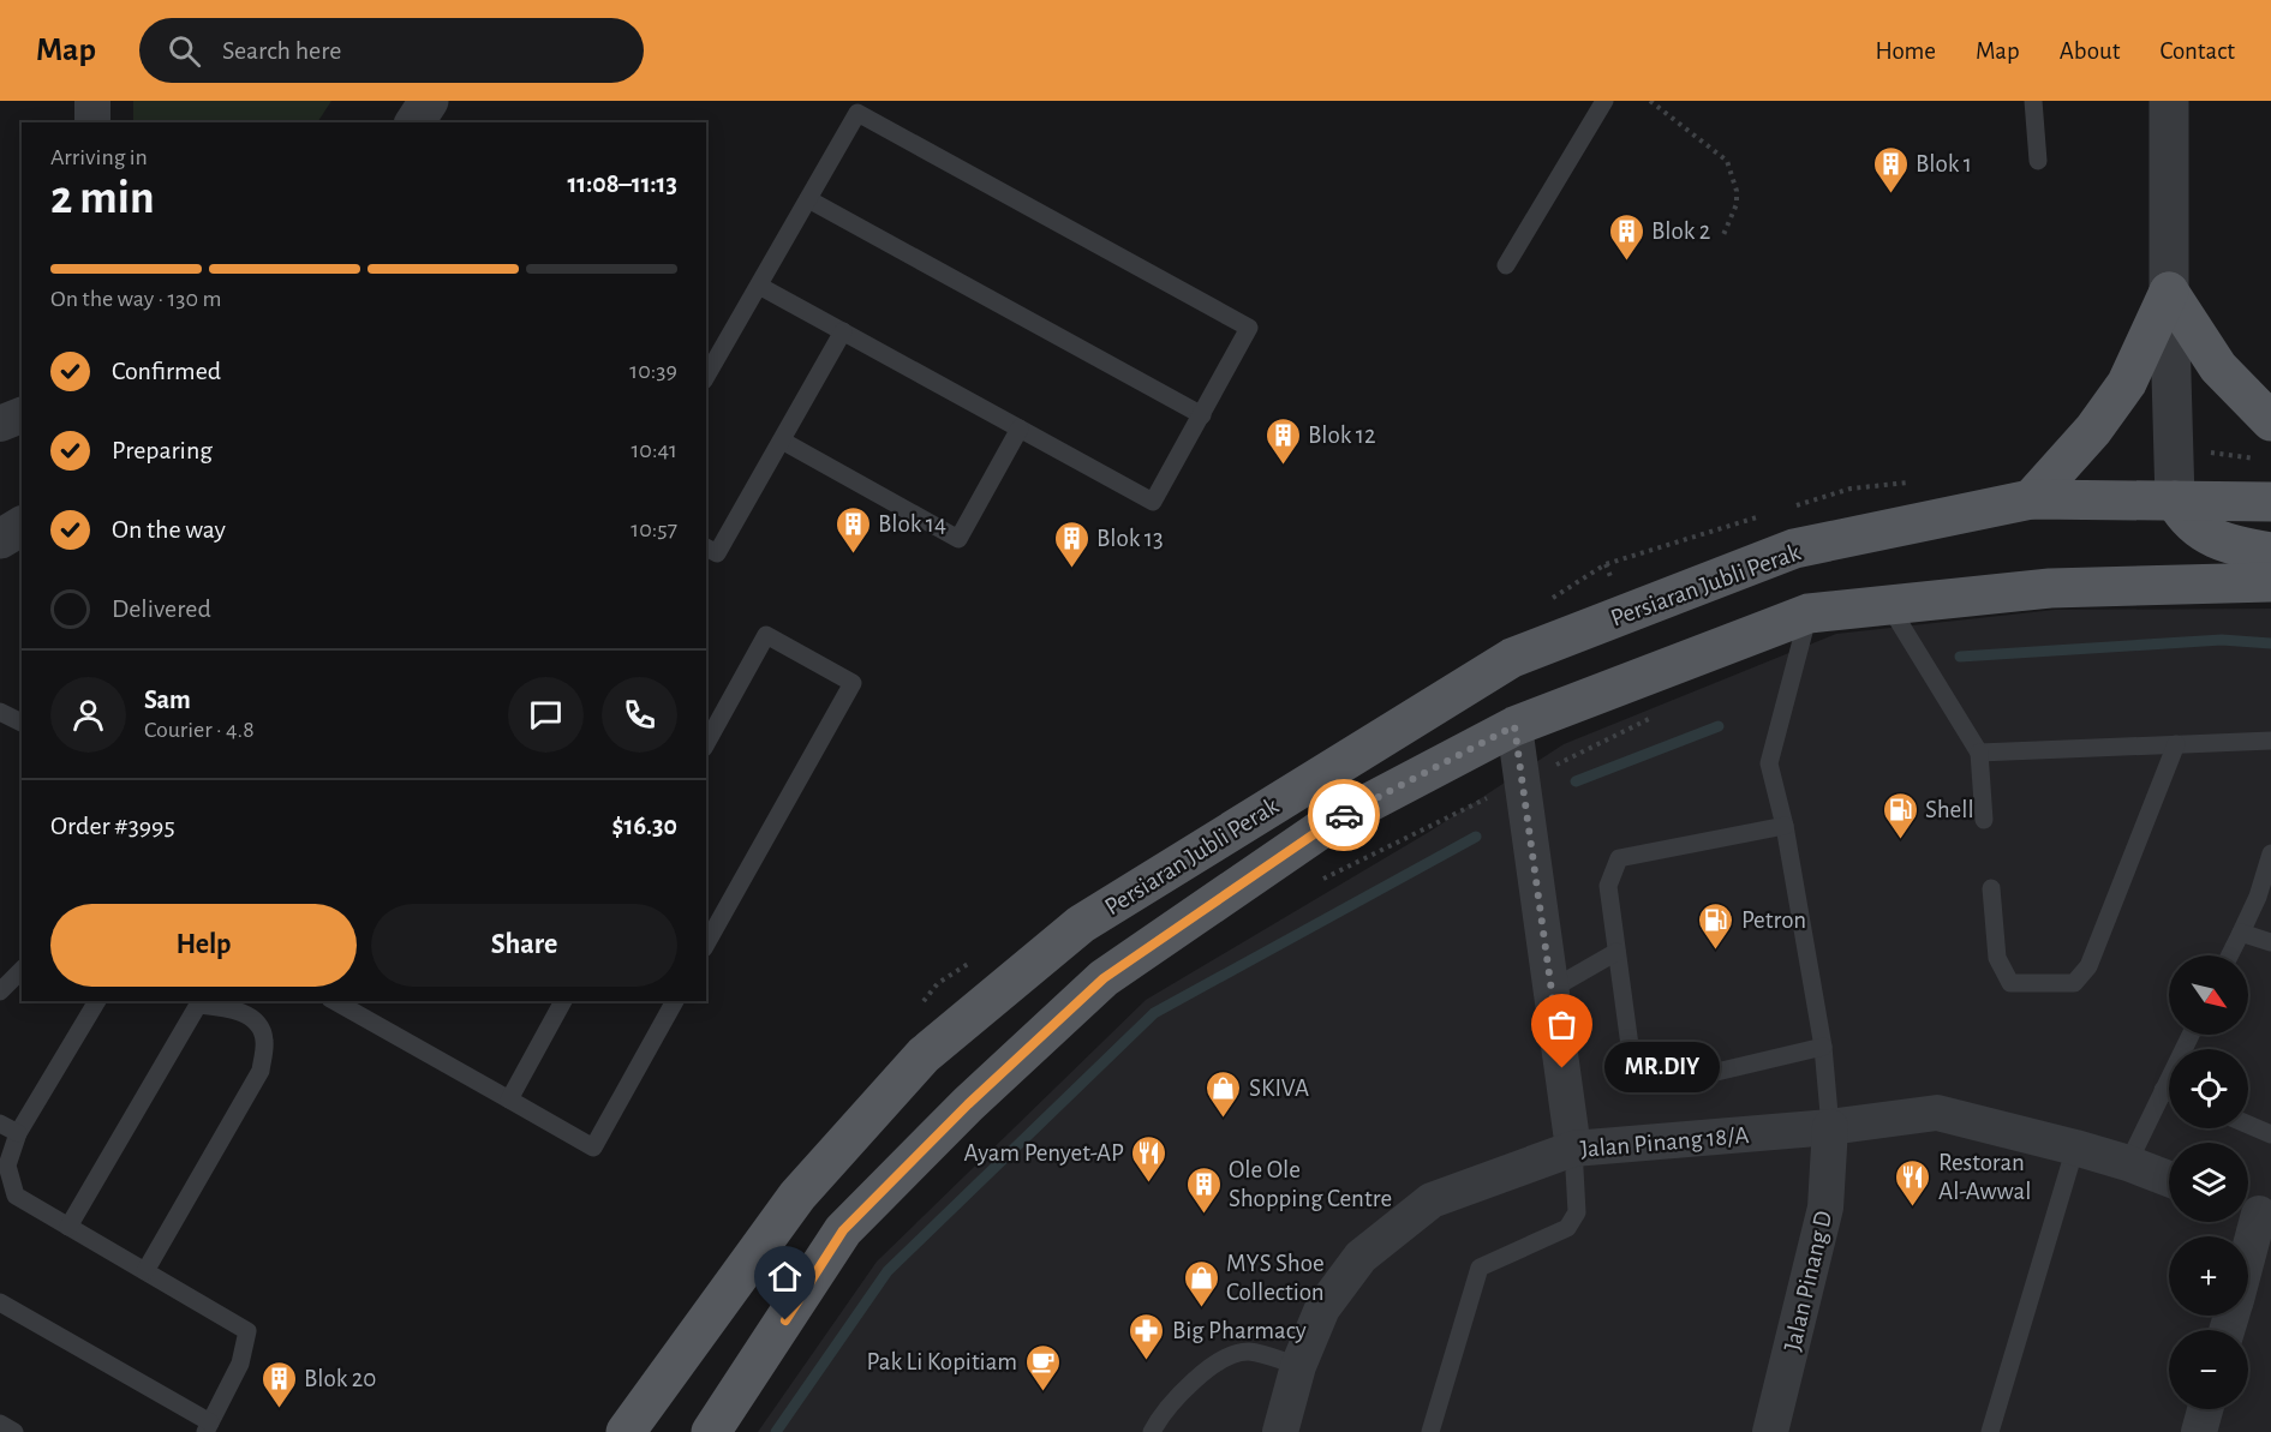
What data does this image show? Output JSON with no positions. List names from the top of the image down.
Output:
{
  "streets": {
    "main road": ["Persiaran Jubli Perak"],
    "street": ["Jalan Pinang 18/A", "Jalan Pinang D"]
  },
  "crossings": [
    ["Jalan Pinang 18/A", "Jalan Pinang D"]
  ],
  "places": {
    "building": [
      "Blok 1",
      "Blok 2",
      "Blok 12",
      "Blok 14",
      "Blok 13",
      "Ole Ole Shopping Centre",
      "Blok 20"
    ],
    "fuel station": ["Shell", "Petron"],
    "other": ["MR.DIY"],
    "shop": ["SKIVA", "MYS Shoe Collection"],
    "restaurant": ["Ayam Penyet-AP", "Restoran Al-Awwal"],
    "pharmacy": ["Big Pharmacy"],
    "cafe": ["Pak Li Kopitiam"]
  },
  "north": "bottom right",
  "page": {
    "header": "Map",
    "search": "Search here",
    "nav": [
      "Home",
      "Map",
      "About",
      "Contact"
    ],
    "heading": ["2 min", "Arriving in", "11:08–11:13"],
    "panel": [
      "Sam",
      "Courier · 4.8",
      "Order #3995",
      "$16.30"
    ],
    "bar": "On the way · 130 m",
    "list": [
      ["Confirmed", "10:39"],
      ["Preparing", "10:41"],
      ["On the way", "10:57"],
      "Delivered"
    ],
    "buttons": ["Help", "Share"],
    "map_buttons": ["+", "−"],
    "bubble": "MR.DIY"
  }
}
